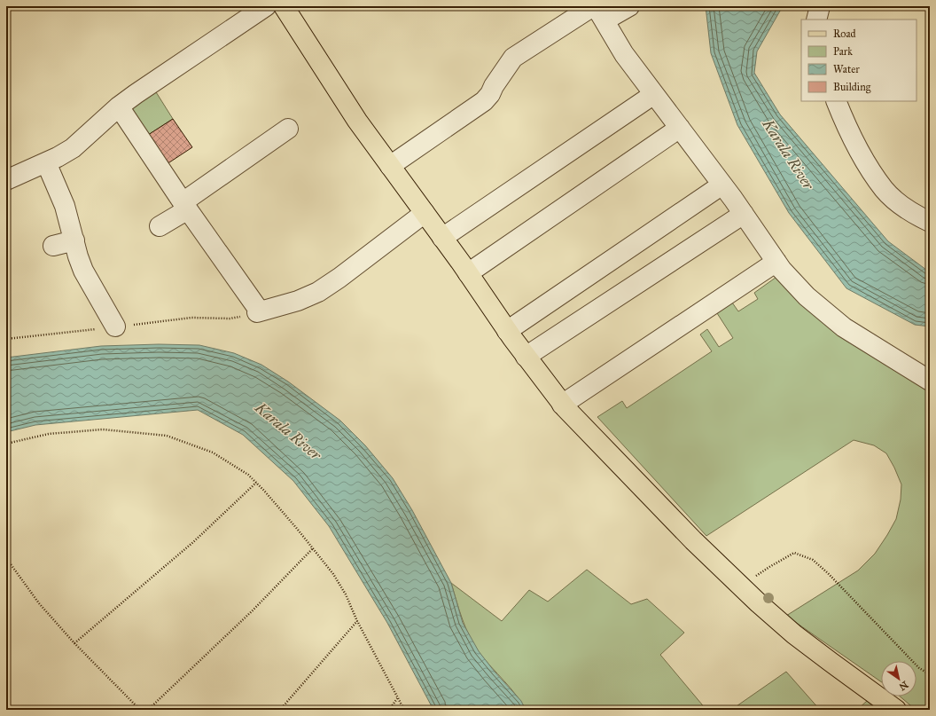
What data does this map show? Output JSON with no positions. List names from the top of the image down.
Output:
{
  "water": ["Karala River"],
  "legend": [
    "Road",
    "Park",
    "Water",
    "Building"
  ],
  "north": "bottom right"
}
